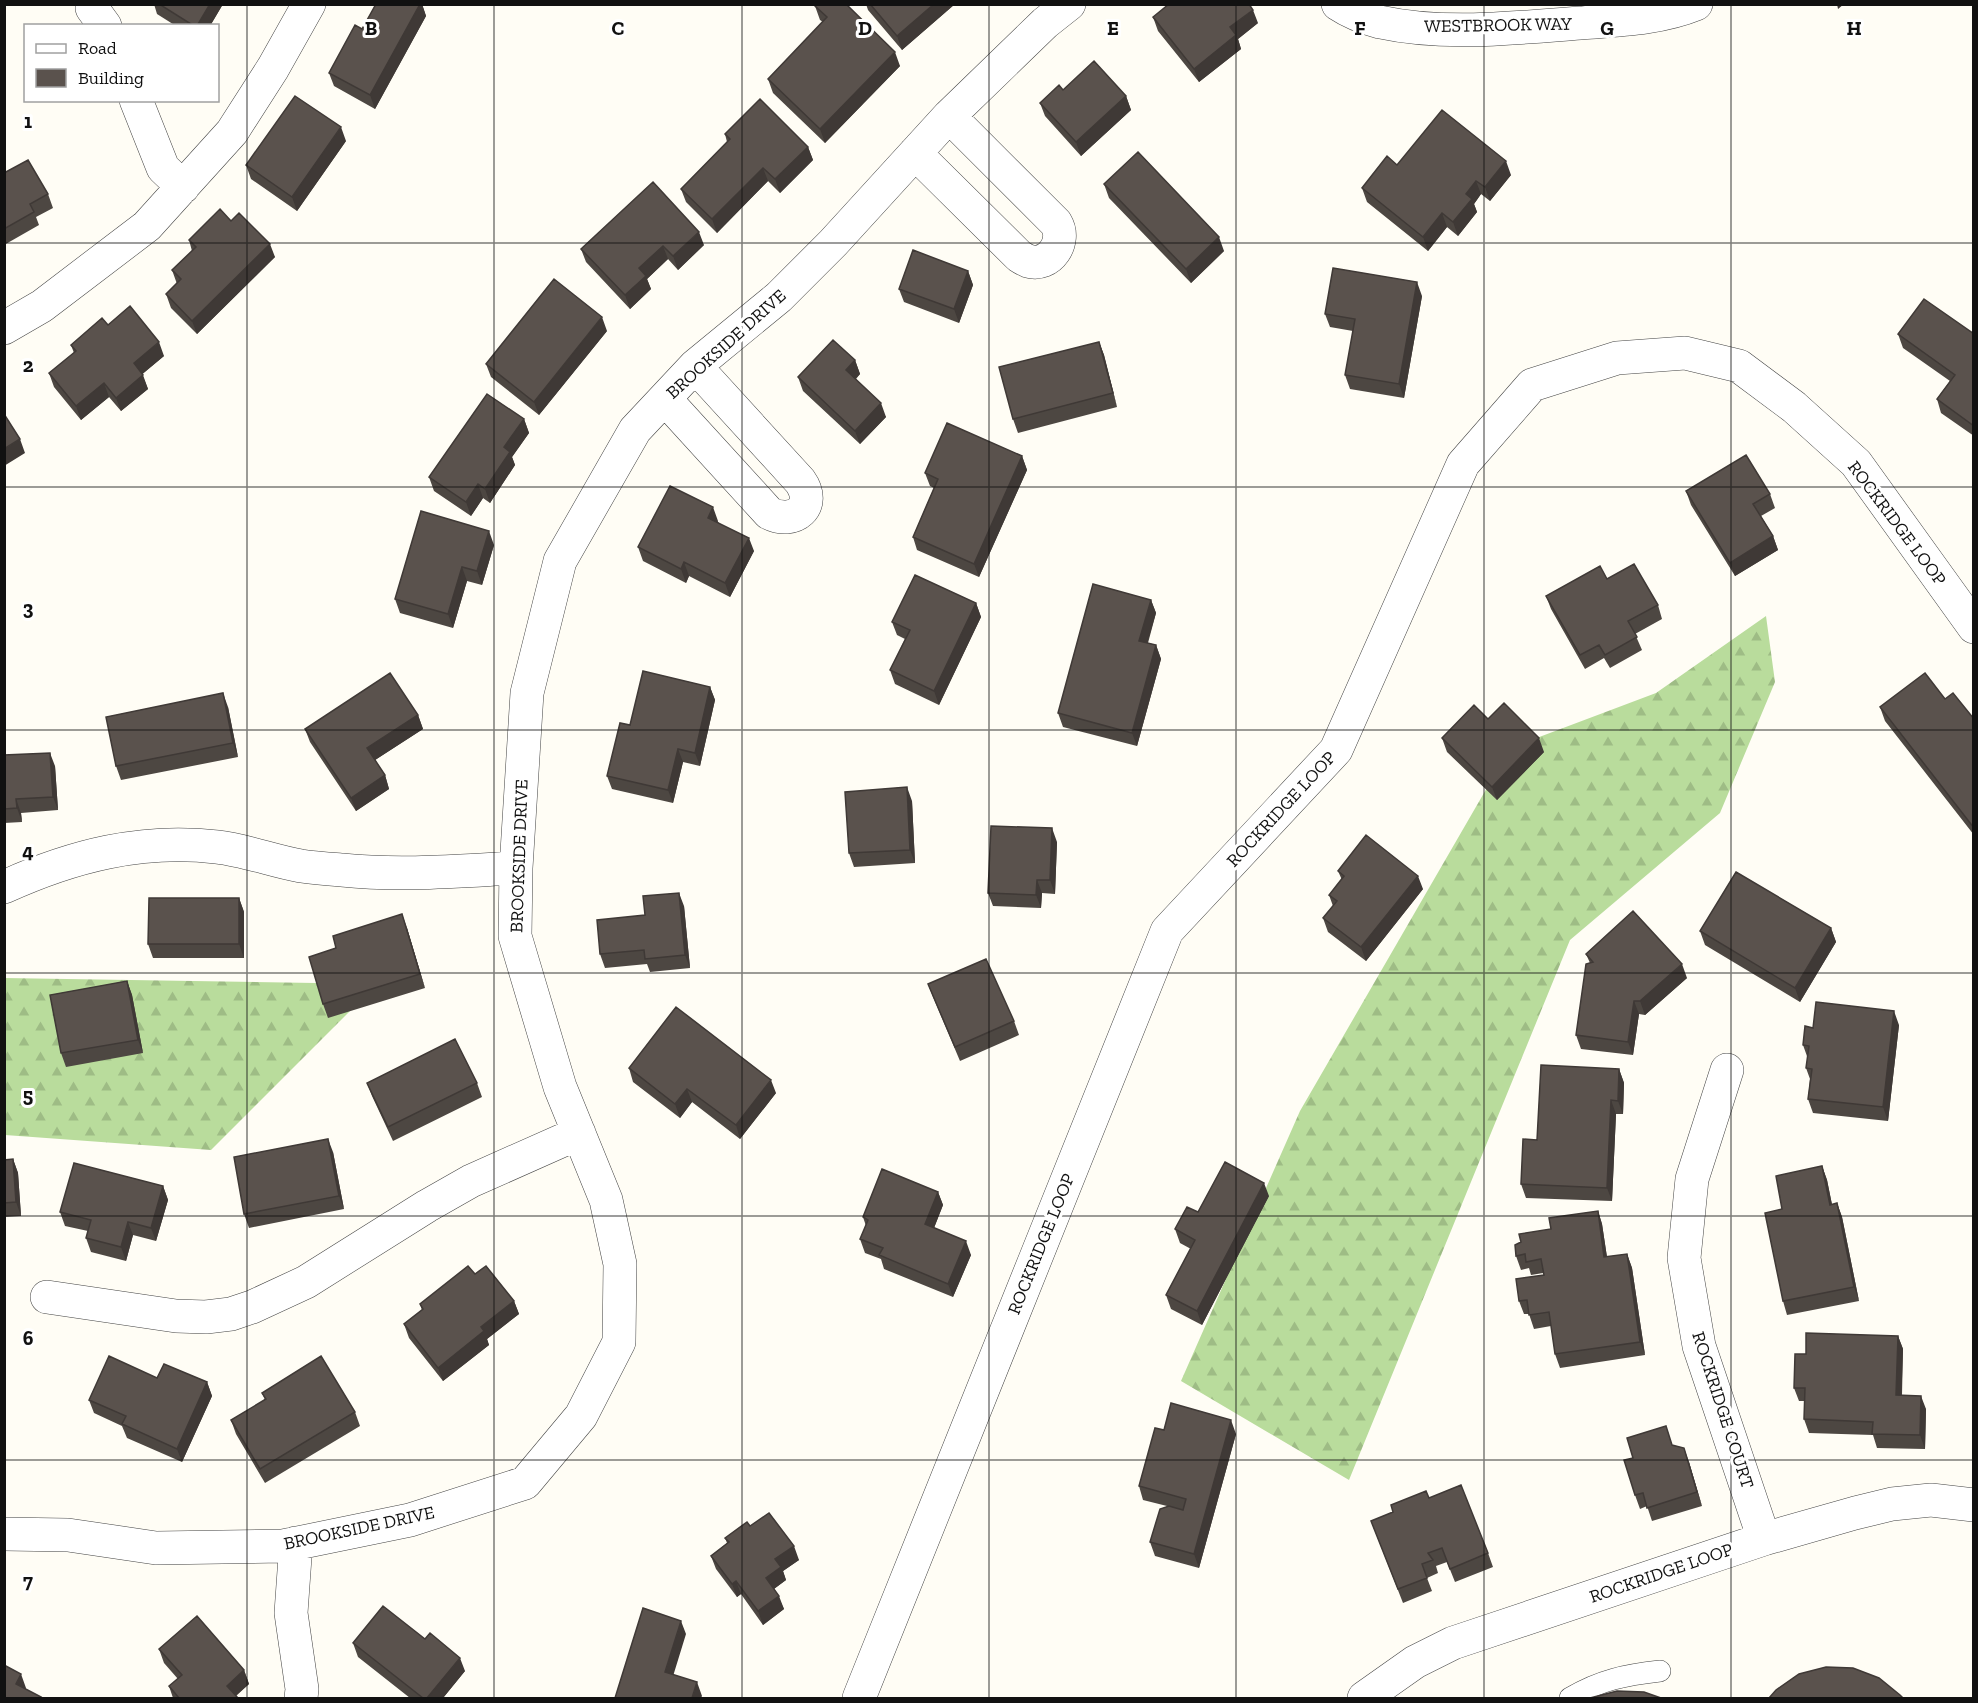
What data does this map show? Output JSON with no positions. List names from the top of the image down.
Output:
{
  "streets": {
    "street": [
      "WESTBROOK WAY",
      "BROOKSIDE DRIVE",
      "ROCKRIDGE LOOP",
      "ROCKRIDGE COURT"
    ]
  },
  "crossings": [
    ["ROCKRIDGE LOOP", "ROCKRIDGE COURT"]
  ],
  "legend": ["Road", "Building"],
  "grid": {
    "columns": [
      "B",
      "C",
      "D",
      "E",
      "F",
      "G",
      "H"
    ],
    "rows": [
      "1",
      "2",
      "3",
      "4",
      "5",
      "6",
      "7"
    ]
  }
}
